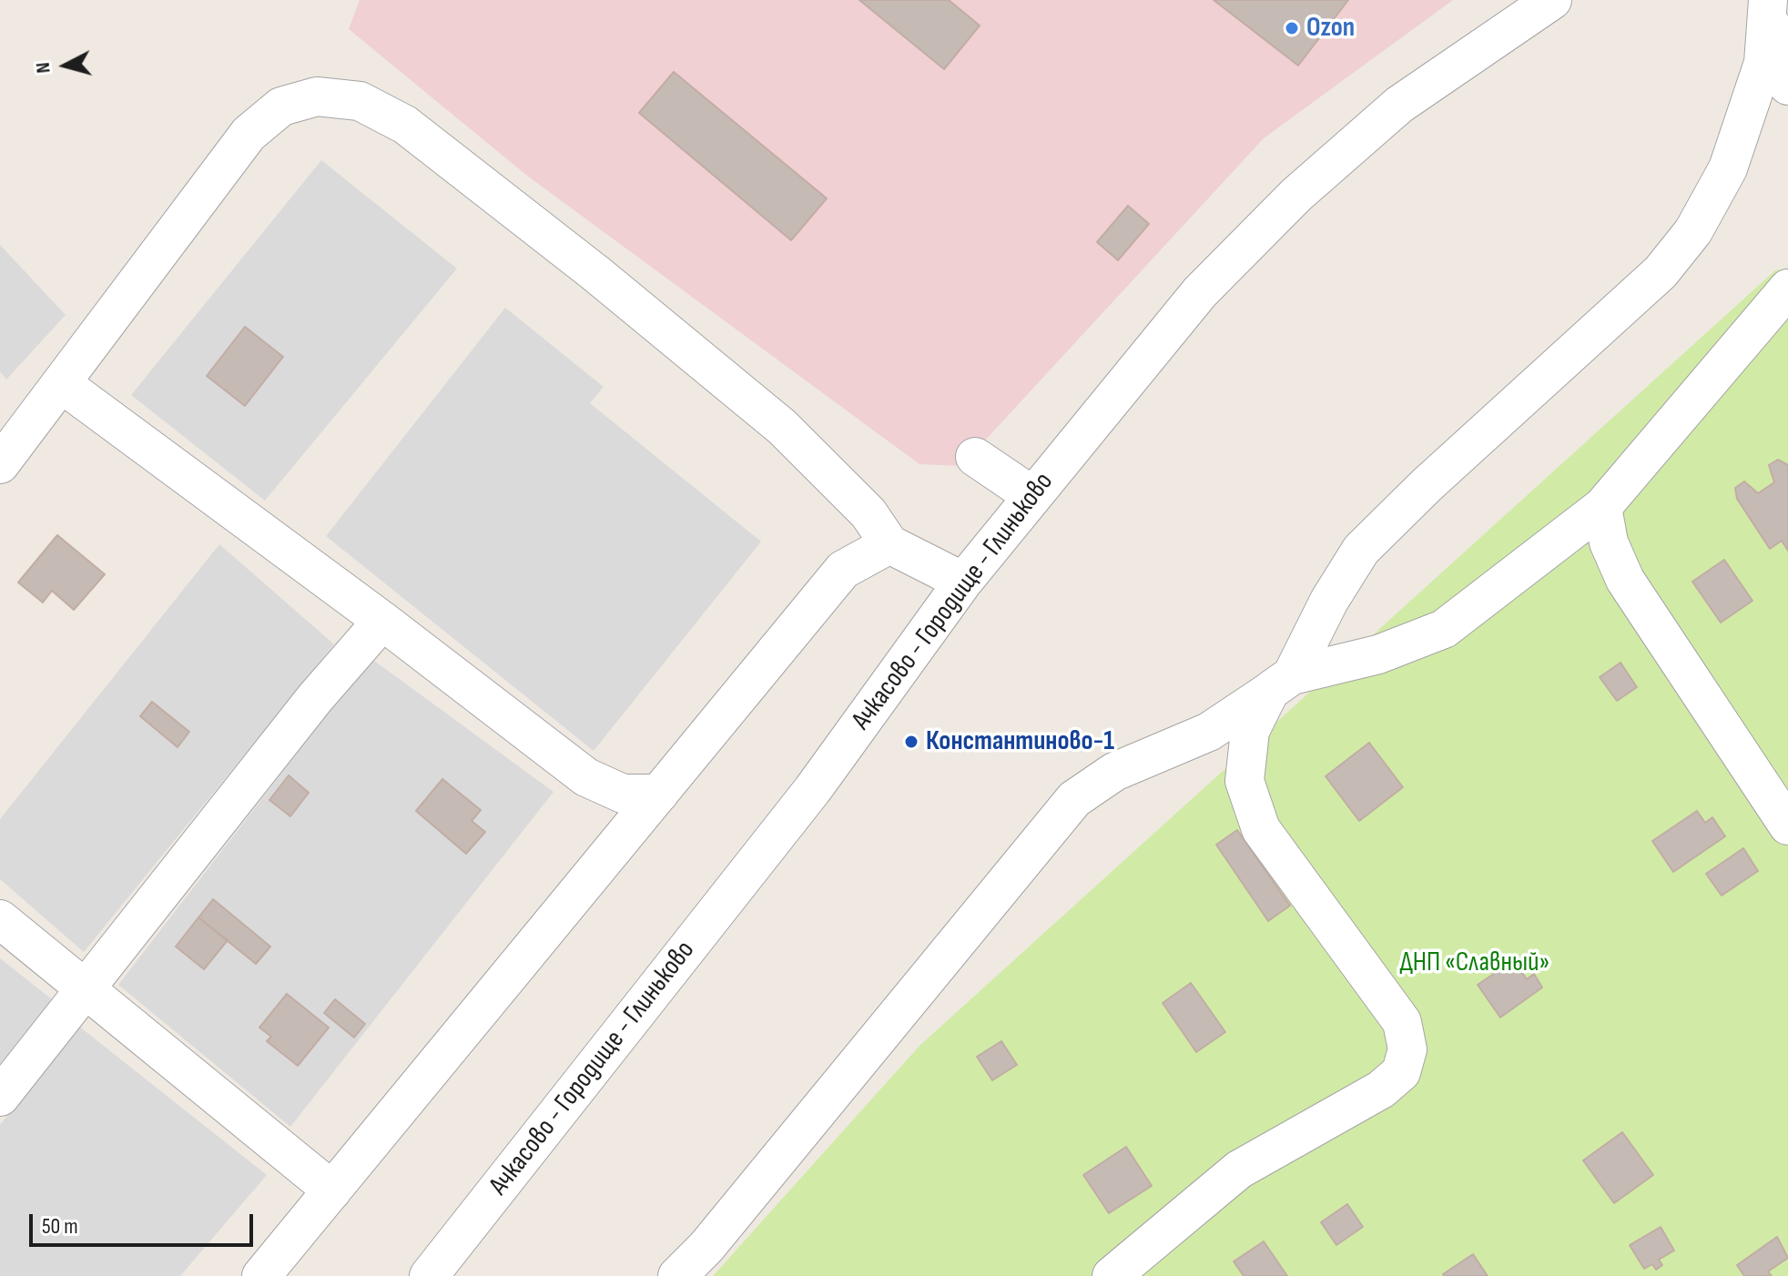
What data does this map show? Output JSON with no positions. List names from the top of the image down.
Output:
{
  "streets": {
    "street": ["Ачкасово - Городище - Глиньково"]
  },
  "parks": ["ДНП «Славный»"],
  "places": ["Ozon", "Константиново-1"],
  "scale_bar": "50 m",
  "north": "left"
}
